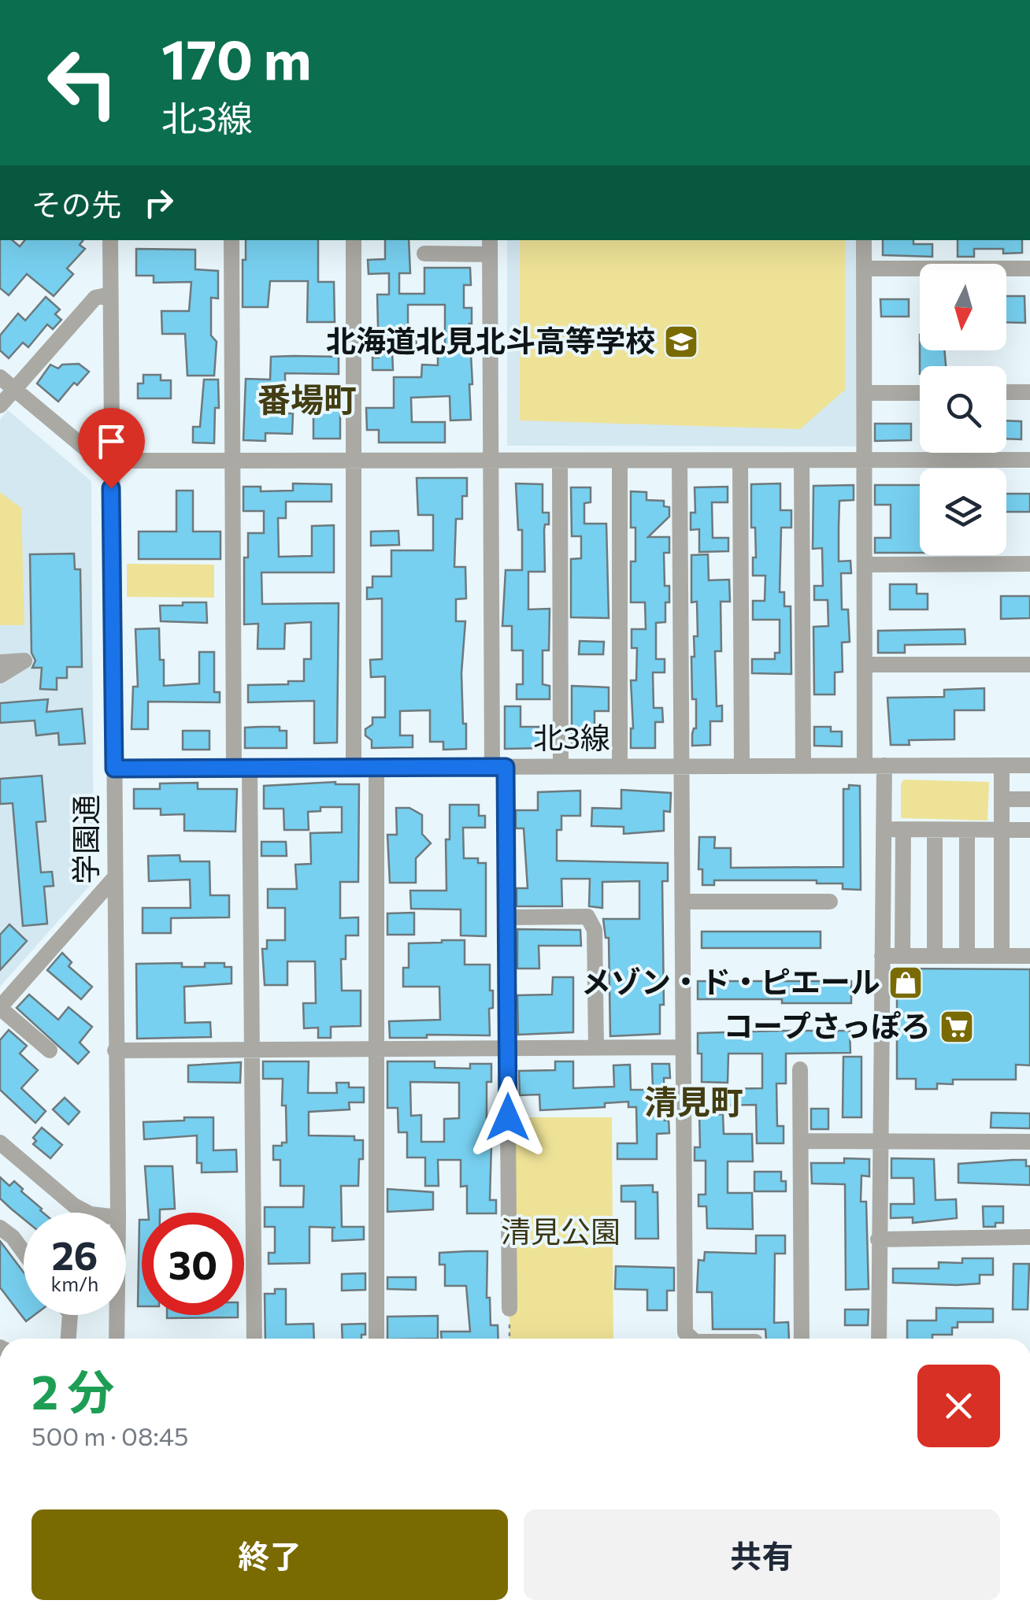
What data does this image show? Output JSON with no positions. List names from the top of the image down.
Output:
{
  "streets": {
    "street": ["北3線", "学園通"]
  },
  "crossings": [
    ["北3線", "学園通"]
  ],
  "districts": ["番場町", "清見町"],
  "parks": ["清見公園"],
  "places": {
    "school or university": ["北海道北見北斗高等学校"],
    "shop": ["メゾン・ド・ピエール"],
    "supermarket": ["コープさっぽろ"]
  },
  "north": "bottom",
  "page": {
    "turn": ["170 m", "北3線"],
    "then": "その先",
    "speed": "26 km/h",
    "limit": "30",
    "heading": ["2 分", "500 m · 08:45"],
    "buttons": ["終了", "共有"]
  }
}
